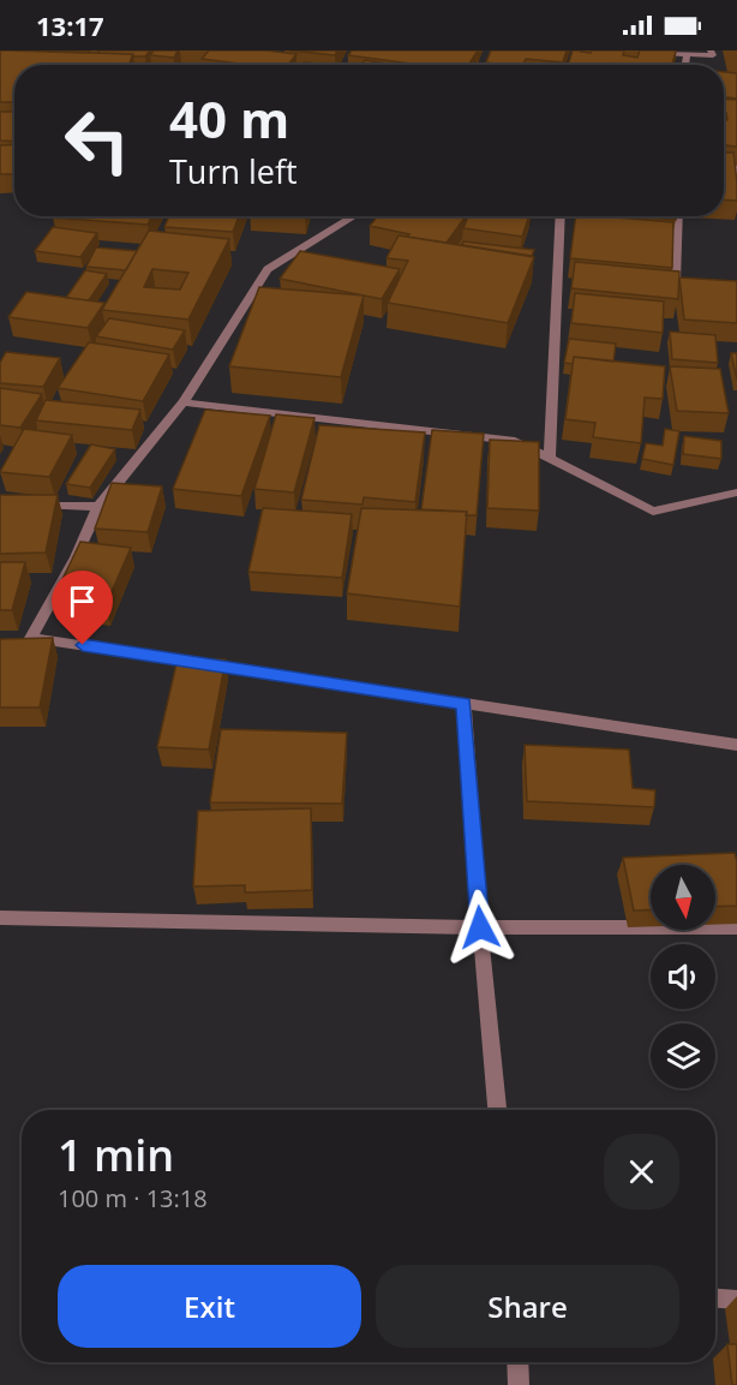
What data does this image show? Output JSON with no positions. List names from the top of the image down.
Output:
{
  "north": "bottom",
  "page": {
    "status": "13:17",
    "turn": ["40 m", "Turn left"],
    "heading": ["1 min", "100 m · 13:18"],
    "buttons": ["Exit", "Share"]
  }
}
